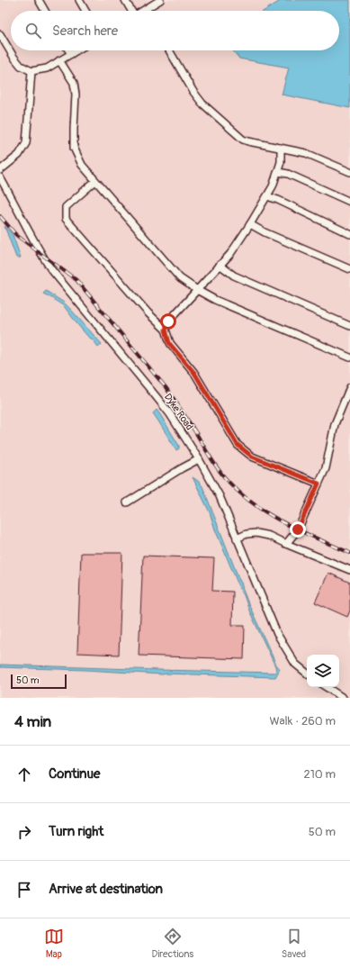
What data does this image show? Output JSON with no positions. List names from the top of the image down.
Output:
{
  "streets": {
    "street": ["Dyke Road"]
  },
  "scale_bar": "50 m",
  "page": {
    "search": "Search here",
    "scale": "50 m",
    "heading": ["4 min", "Walk · 260 m"],
    "list": [
      ["Continue", "210 m"],
      ["Turn right", "50 m"],
      "Arrive at destination"
    ],
    "nav": ["Map", "Directions", "Saved"]
  }
}
